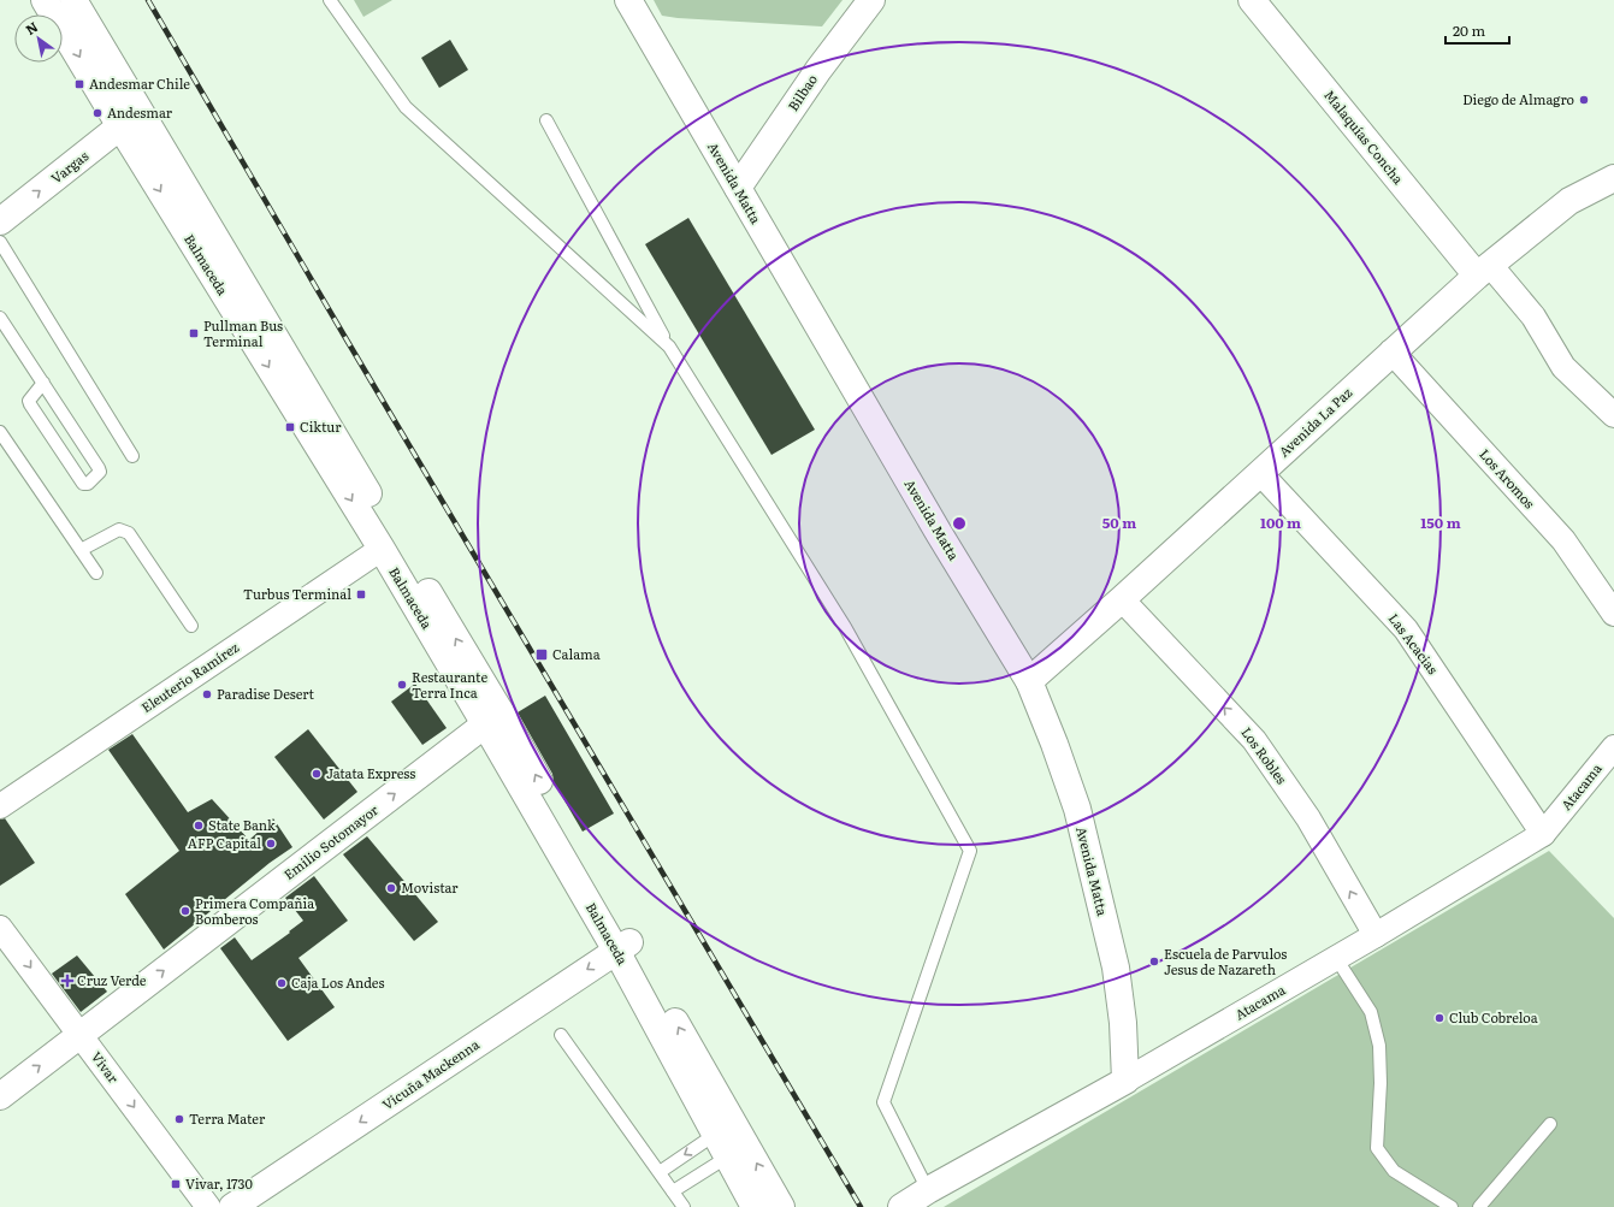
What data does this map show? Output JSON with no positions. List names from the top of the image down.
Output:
{
  "streets": {
    "main road": [
      "Bilbao",
      "Malaquías Concha",
      "Vargas",
      "Avenida Matta",
      "Balmaceda",
      "Avenida La Paz",
      "Atacama",
      "Emilio Sotomayor",
      "Vicuña Mackenna"
    ],
    "street": [
      "Los Aromos",
      "Las Acacias",
      "Eleuterio Ramírez",
      "Los Robles",
      "Vivar"
    ]
  },
  "crossings": [
    ["Bilbao", "Avenida Matta"],
    ["Malaquías Concha", "Avenida La Paz"],
    ["Vargas", "Balmaceda"],
    ["Avenida Matta", "Avenida La Paz"],
    ["Avenida Matta", "Atacama"],
    ["Balmaceda", "Eleuterio Ramírez"],
    ["Balmaceda", "Emilio Sotomayor"],
    ["Balmaceda", "Vicuña Mackenna"],
    ["Avenida La Paz", "Los Aromos"],
    ["Avenida La Paz", "Las Acacias"],
    ["Avenida La Paz", "Los Robles"],
    ["Las Acacias", "Atacama"],
    ["Los Robles", "Atacama"],
    ["Emilio Sotomayor", "Vivar"]
  ],
  "one_way": [
    "Vargas",
    "Los Robles",
    "Emilio Sotomayor",
    "Vivar",
    "Vicuña Mackenna"
  ],
  "places": {
    "transit": [
      "Andesmar Chile",
      "Pullman Bus Terminal",
      "Ciktur",
      "Turbus Terminal",
      "Calama",
      "Vivar, 1730"
    ],
    "other": [
      "Diego de Almagro",
      "Andesmar",
      "Restaurante Terra Inca",
      "Paradise Desert",
      "Jatata Express",
      "State Bank",
      "AFP Capital",
      "Movistar",
      "Primera Compañia Bomberos",
      "Escuela de Parvulos Jesus de Nazareth",
      "Caja Los Andes",
      "Club Cobreloa",
      "Terra Mater"
    ],
    "health": ["Cruz Verde"]
  },
  "scale_bar": "20 m",
  "north": "top left",
  "rings": ["50 m", "100 m", "150 m"]
}
